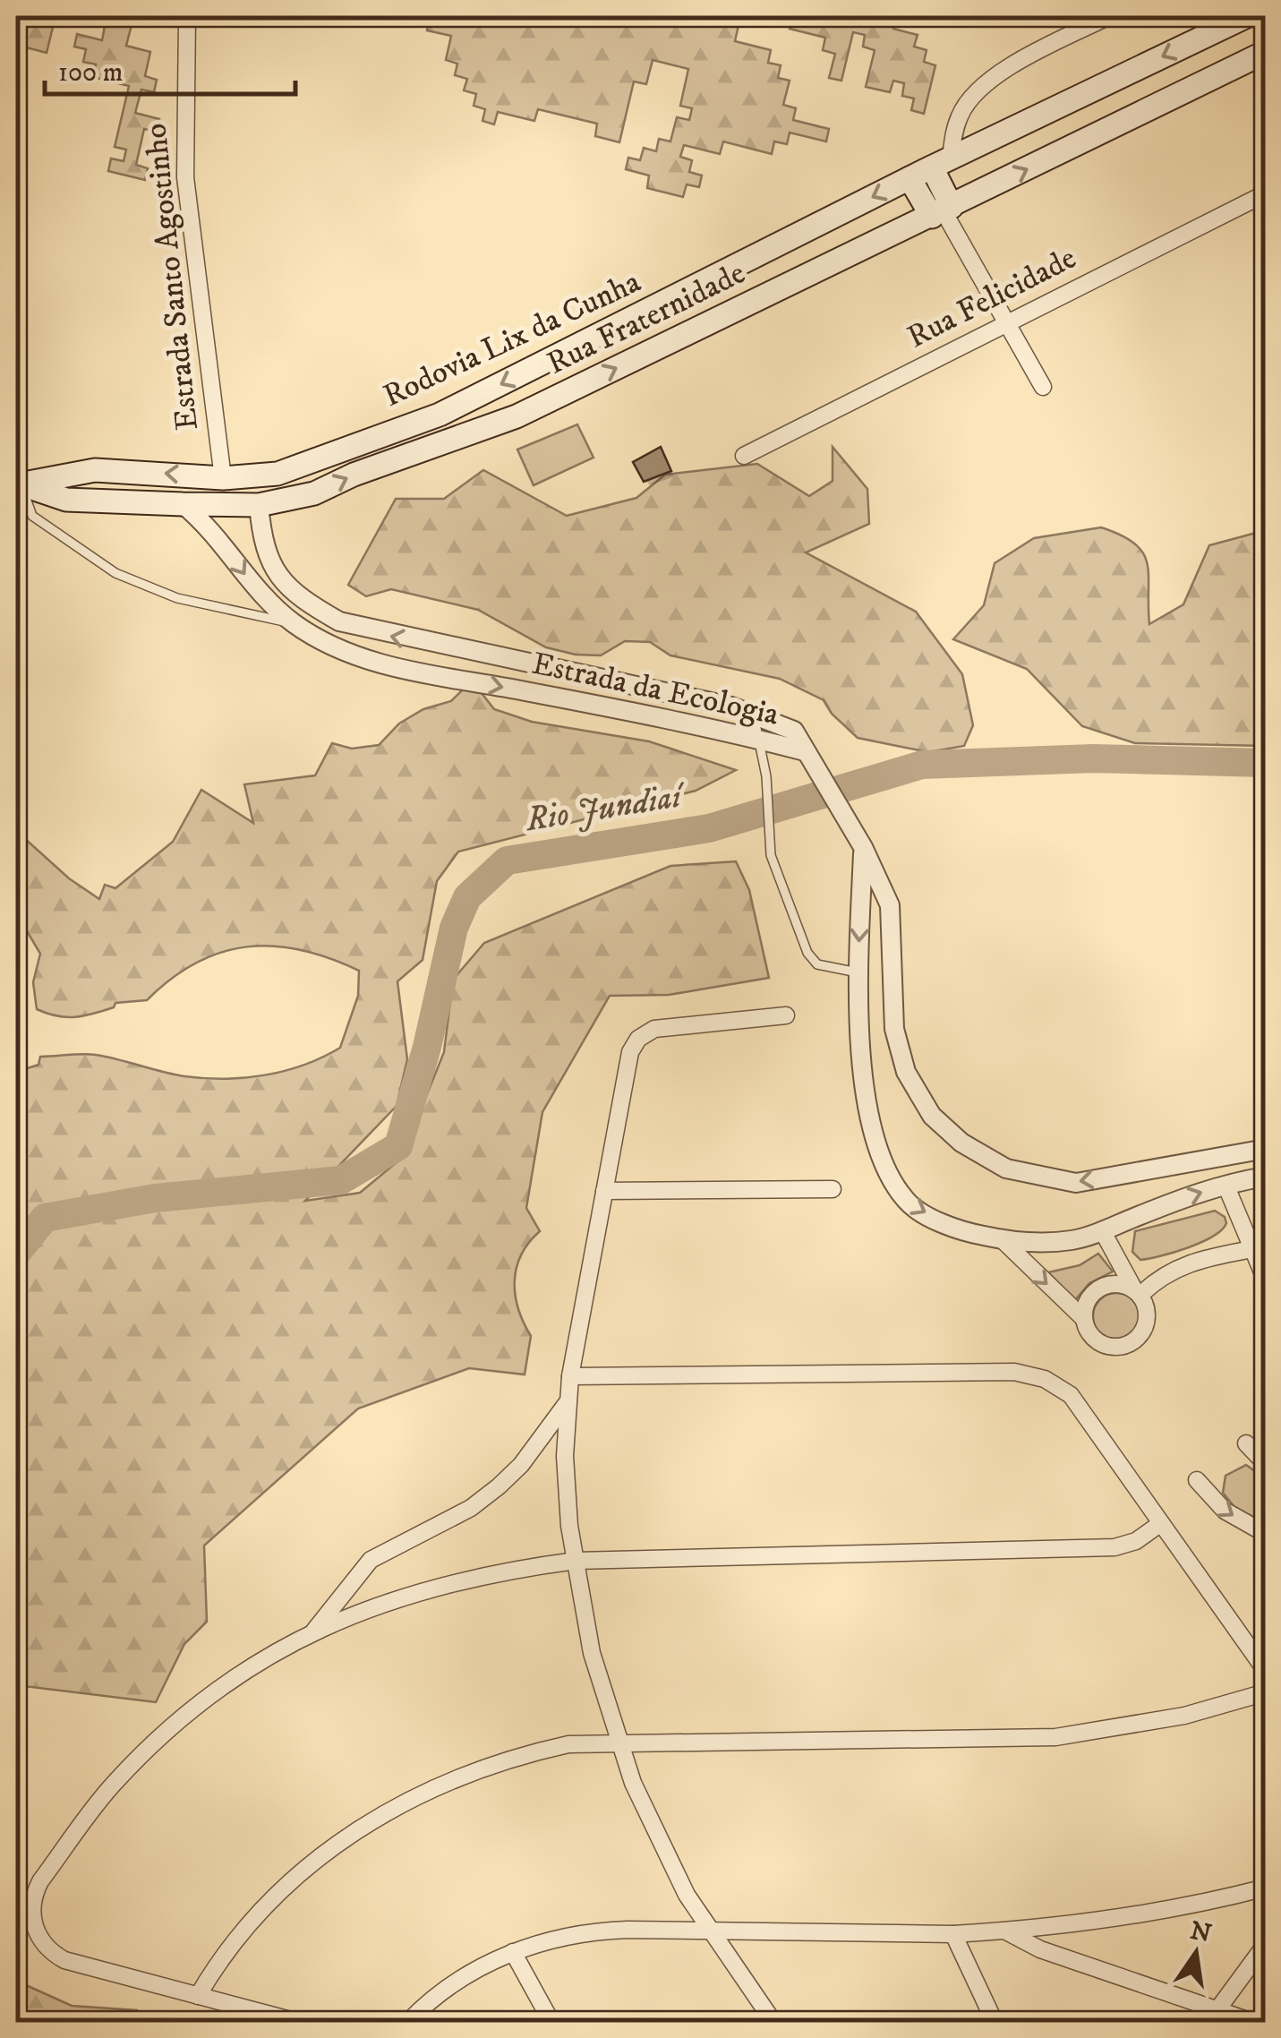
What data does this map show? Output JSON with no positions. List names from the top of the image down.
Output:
{
  "streets": {
    "main road": ["Rua Fraternidade", "Rodovia Lix da Cunha"],
    "street": ["Estrada Santo Agostinho", "Rua Felicidade", "Estrada da Ecologia"]
  },
  "crossings": [
    ["Estrada Santo Agostinho", "Rodovia Lix da Cunha"],
    ["Rua Fraternidade", "Rodovia Lix da Cunha"],
    ["Rua Fraternidade", "Estrada da Ecologia"]
  ],
  "one_way": ["Rua Fraternidade", "Rodovia Lix da Cunha"],
  "water": ["Rio Jundiaí"],
  "scale_bar": "100 m",
  "north": "top"
}
